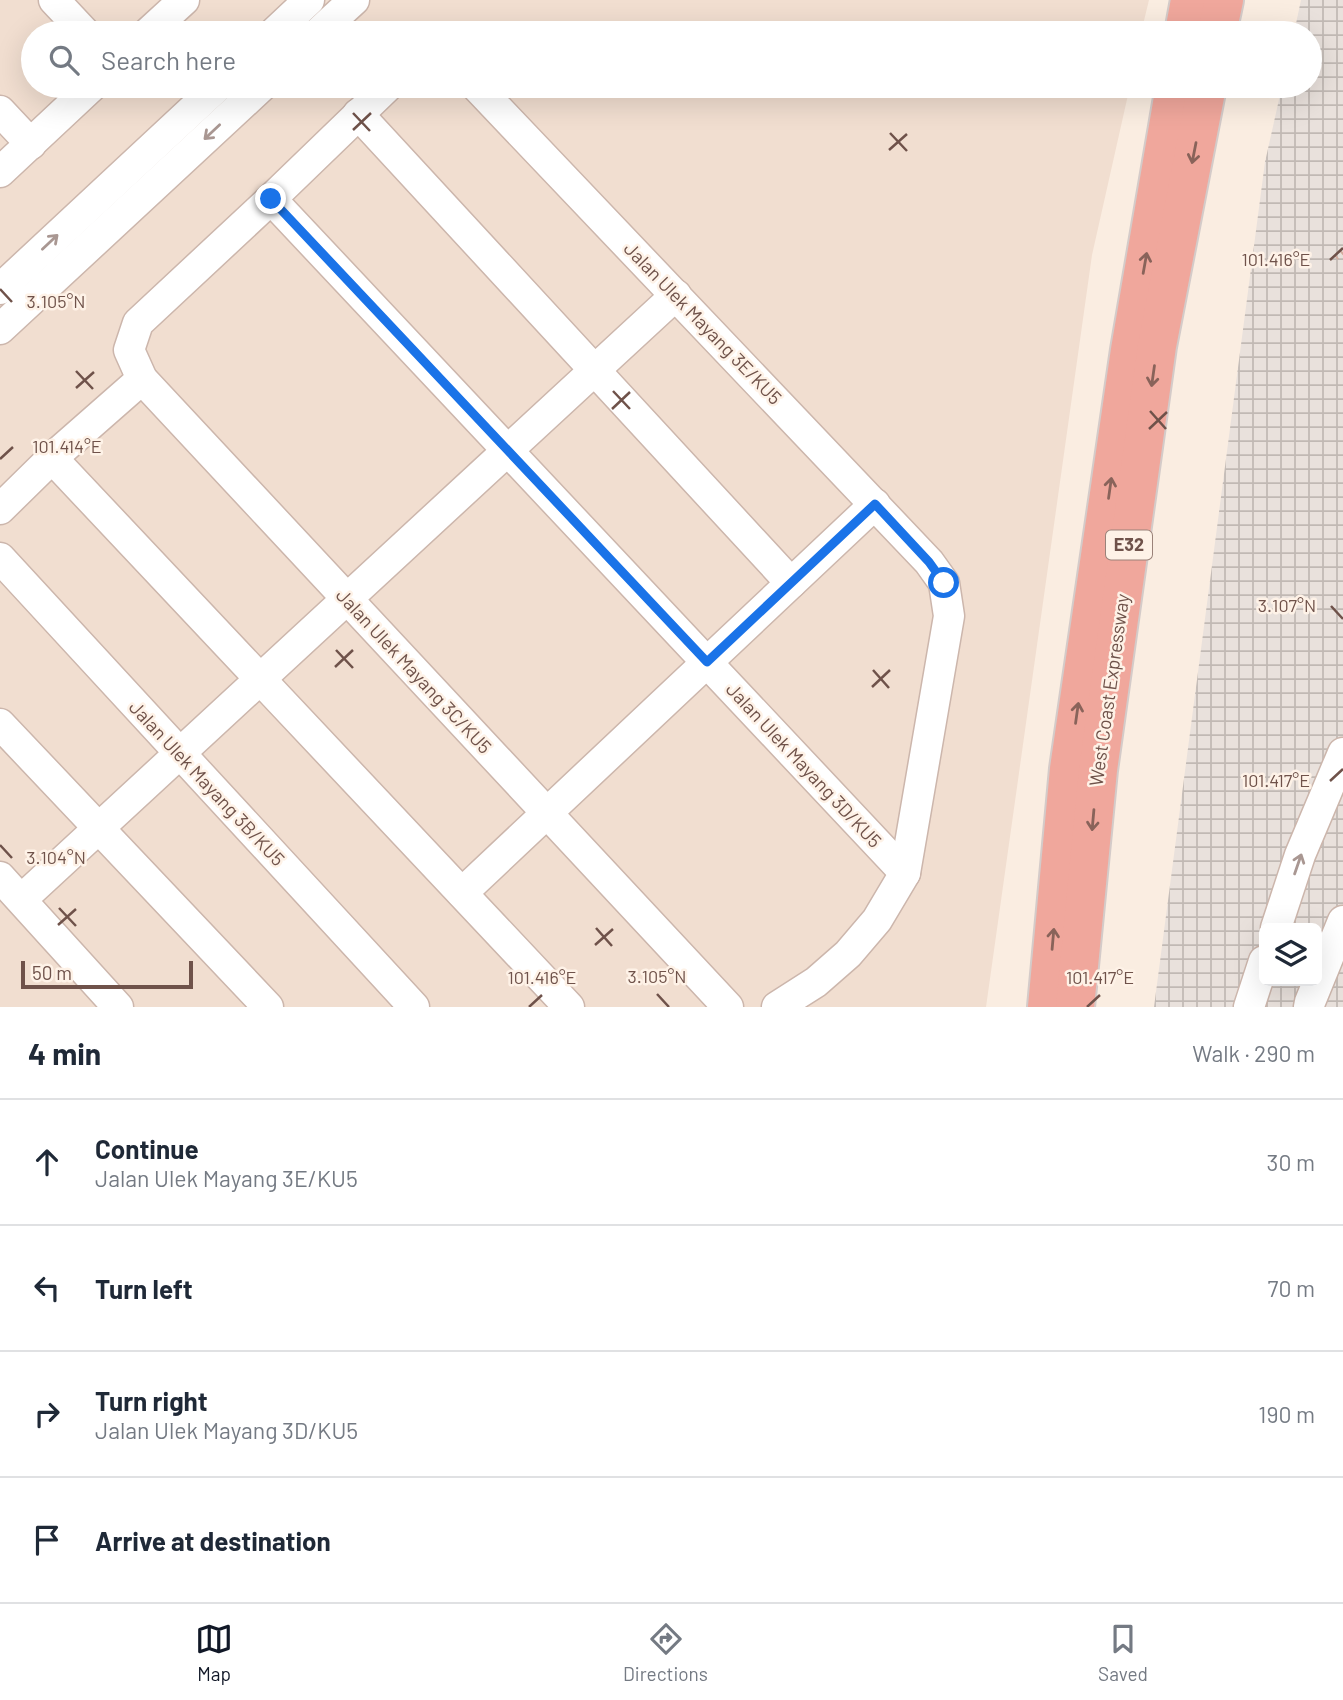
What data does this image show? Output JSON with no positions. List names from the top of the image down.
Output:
{
  "streets": {
    "highway": ["E32", "West Coast Expressway"],
    "street": [
      "Jalan Ulek Mayang 3E/KU5",
      "Jalan Ulek Mayang 3C/KU5",
      "Jalan Ulek Mayang 3D/KU5",
      "Jalan Ulek Mayang 3B/KU5"
    ]
  },
  "crossings": [
    ["Jalan Ulek Mayang 3E/KU5", "Jalan Ulek Mayang 3D/KU5"],
    ["Jalan Ulek Mayang 3C/KU5", "Jalan Ulek Mayang 3D/KU5"]
  ],
  "scale_bar": "50 m",
  "page": {
    "search": "Search here",
    "scale": "50 m",
    "heading": ["4 min", "Walk · 290 m"],
    "list": [
      ["Continue", "Jalan Ulek Mayang 3E/KU5", "30 m"],
      ["Turn left", "70 m"],
      ["Turn right", "Jalan Ulek Mayang 3D/KU5", "190 m"],
      "Arrive at destination"
    ],
    "nav": ["Map", "Directions", "Saved"]
  },
  "coordinates": [
    "101.416°E",
    "3.105°N",
    "101.414°E",
    "3.107°N",
    "101.417°E",
    "3.104°N"
  ]
}
